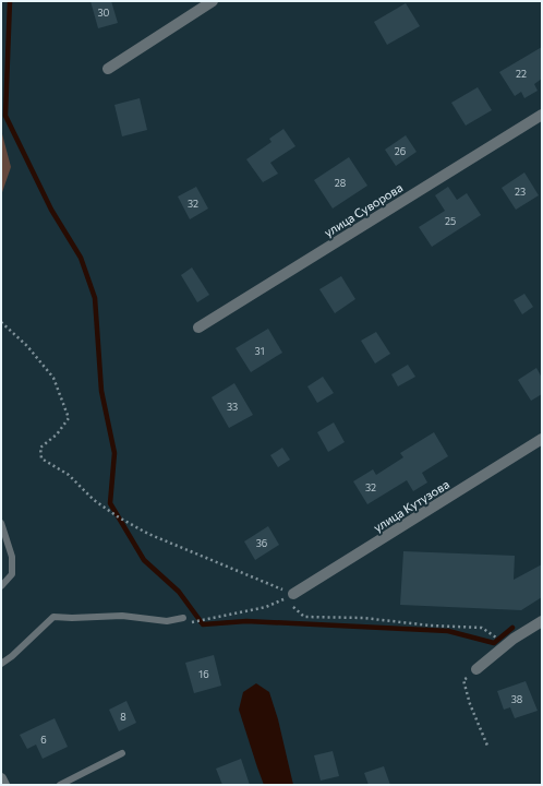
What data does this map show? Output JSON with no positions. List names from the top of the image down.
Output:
{
  "streets": {
    "street": ["улица Суворова", "улица Кутузова"]
  },
  "house_numbers": [
    "30",
    "22",
    "26",
    "28",
    "23",
    "32",
    "25",
    "31",
    "33",
    "32",
    "36",
    "16",
    "38",
    "8",
    "6"
  ]
}
